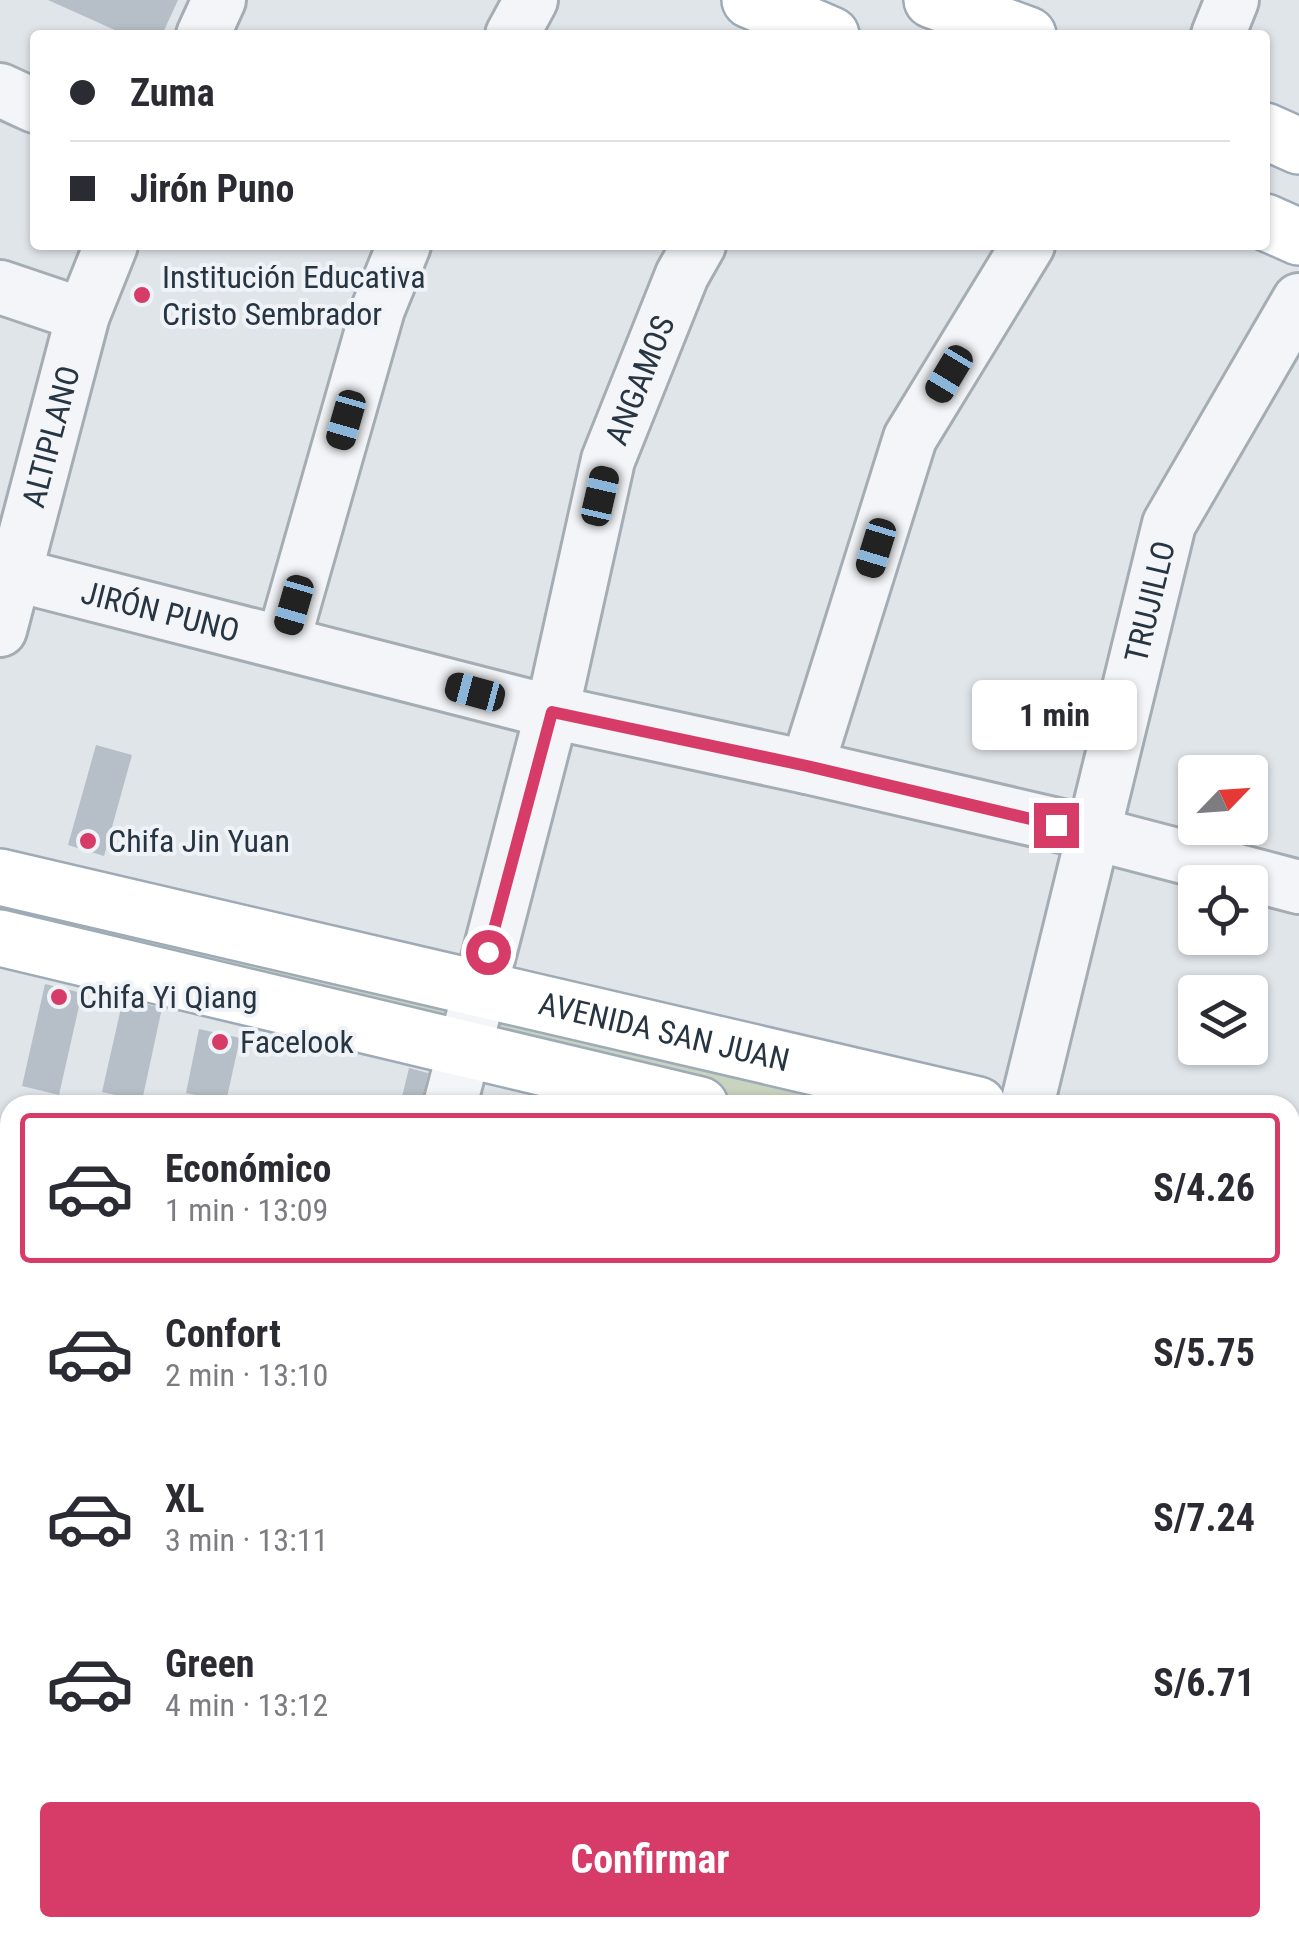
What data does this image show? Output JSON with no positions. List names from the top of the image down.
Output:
{
  "streets": {
    "main road": ["AVENIDA SAN JUAN"],
    "street": [
      "ANGAMOS",
      "ALTIPLANO",
      "TRUJILLO",
      "JIRÓN PUNO"
    ]
  },
  "crossings": [
    ["ANGAMOS", "JIRÓN PUNO"],
    ["ANGAMOS", "AVENIDA SAN JUAN"],
    ["ALTIPLANO", "JIRÓN PUNO"],
    ["TRUJILLO", "JIRÓN PUNO"]
  ],
  "places": [
    "Institución Educativa Cristo Sembrador",
    "Chifa Jin Yuan",
    "Chifa Yi Qiang",
    "Facelook"
  ],
  "north": "top right",
  "page": {
    "banner": ["Zuma", "Jirón Puno"],
    "bubble": "1 min",
    "list": [
      {
        "name": "Económico",
        "note": "1 min · 13:09",
        "value": "S/4.26"
      },
      {
        "name": "Confort",
        "note": "2 min · 13:10",
        "value": "S/5.75"
      },
      {
        "name": "XL",
        "note": "3 min · 13:11",
        "value": "S/7.24"
      },
      {
        "name": "Green",
        "note": "4 min · 13:12",
        "value": "S/6.71"
      }
    ],
    "buttons": "Confirmar"
  }
}
